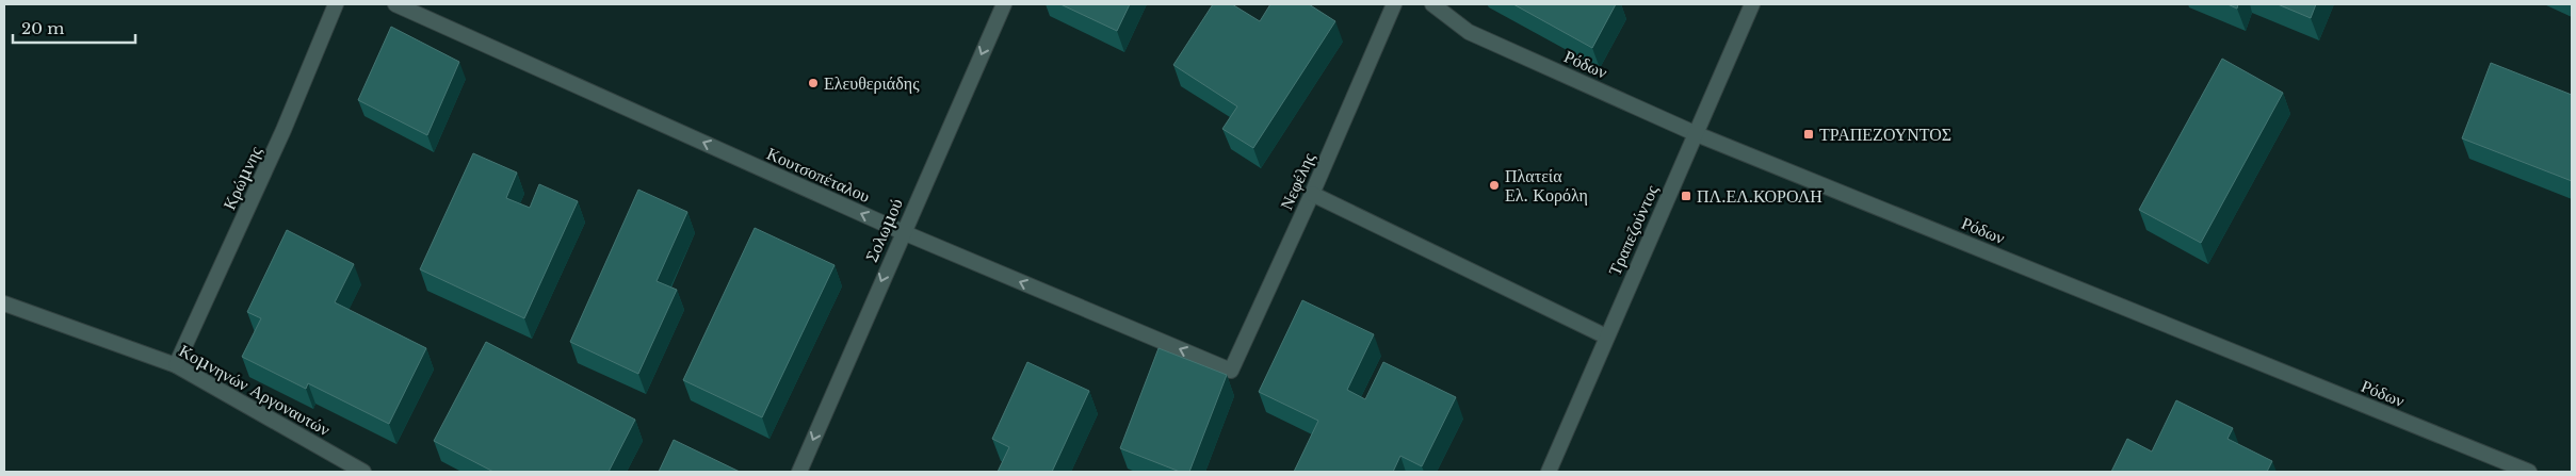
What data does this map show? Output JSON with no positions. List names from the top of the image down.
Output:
{
  "streets": {
    "street": [
      "Ρόδων",
      "Κουτσοπέταλου",
      "Κρώμνης",
      "Νεφέλης",
      "Σολωμού",
      "Τραπεζούντος",
      "Κομνηνών Αργοναυτών"
    ]
  },
  "crossings": [
    ["Ρόδων", "Τραπεζούντος"],
    ["Κουτσοπέταλου", "Νεφέλης"],
    ["Κουτσοπέταλου", "Σολωμού"],
    ["Κρώμνης", "Κομνηνών Αργοναυτών"]
  ],
  "one_way": ["Κουτσοπέταλου", "Σολωμού"],
  "places": {
    "other": ["Ελευθεριάδης", "Πλατεία Ελ. Κορόλη"],
    "transit": ["ΤΡΑΠΕΖΟΥΝΤΟΣ", "ΠΛ.ΕΛ.ΚΟΡΟΛΗ"]
  },
  "scale_bar": "20 m"
}
